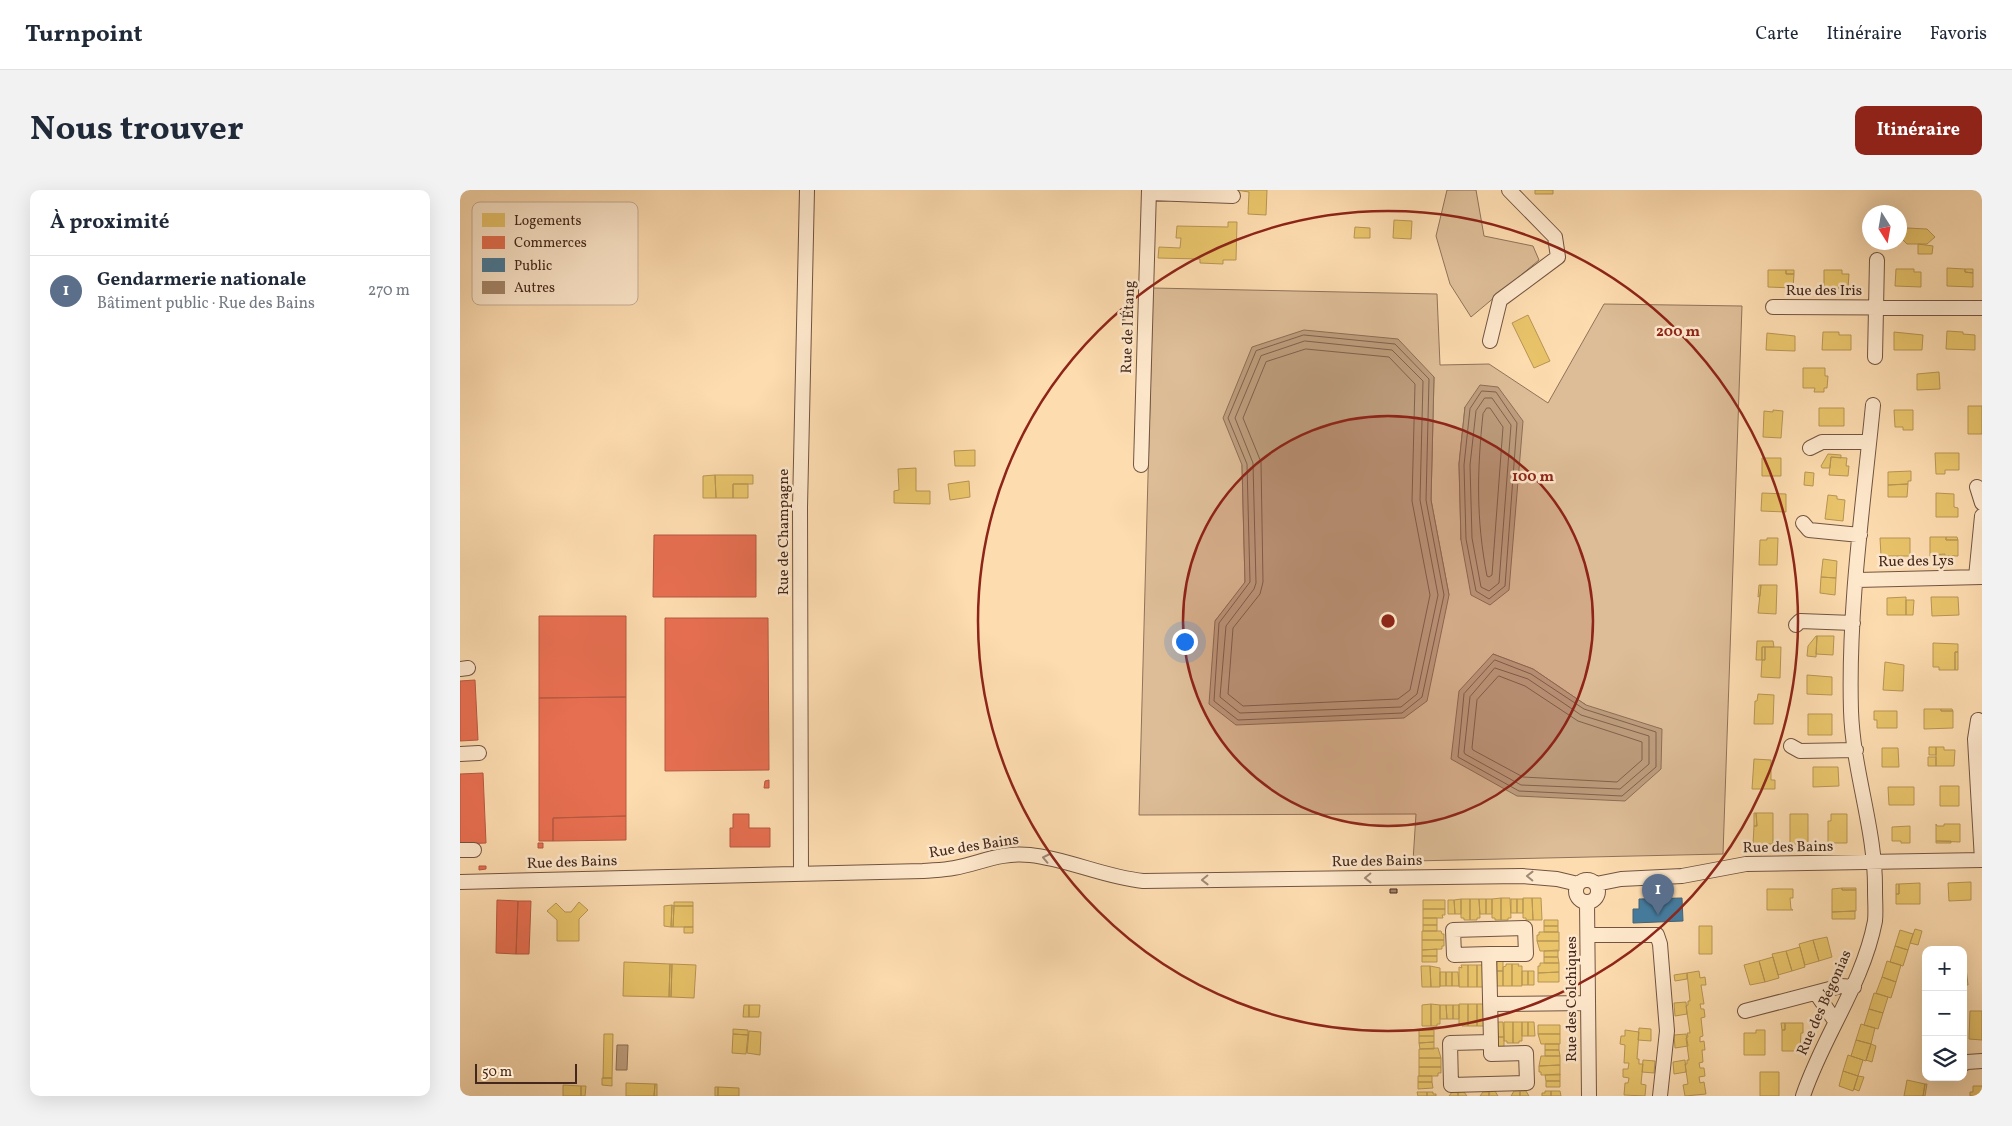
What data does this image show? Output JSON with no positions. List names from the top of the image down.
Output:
{
  "streets": {
    "street": [
      "Rue des Iris",
      "Rue de l'Étang",
      "Rue de Champagne",
      "Rue des Lys",
      "Rue des Bains",
      "Rue des Colchiques",
      "Rue des Bégonias"
    ]
  },
  "crossings": [
    ["Rue de Champagne", "Rue des Bains"],
    ["Rue des Lys", "Rue des Bégonias"],
    ["Rue des Bains", "Rue des Colchiques"],
    ["Rue des Bains", "Rue des Bégonias"]
  ],
  "one_way": ["Rue des Bains"],
  "legend": [
    "Logements",
    "Commerces",
    "Public",
    "Autres"
  ],
  "scale_bar": "50 m",
  "north": "bottom",
  "page": {
    "header": "Turnpoint",
    "nav": ["Carte", "Itinéraire", "Favoris"],
    "title": "Nous trouver",
    "buttons": "Itinéraire",
    "heading": "À proximité",
    "list": [
      {
        "mark": "1",
        "name": "Gendarmerie nationale",
        "note": "Bâtiment public · Rue des Bains",
        "value": "270 m"
      }
    ],
    "pins": "1",
    "map_buttons": ["+", "−"],
    "scale": "50 m"
  },
  "rings": ["200 m", "100 m"]
}
